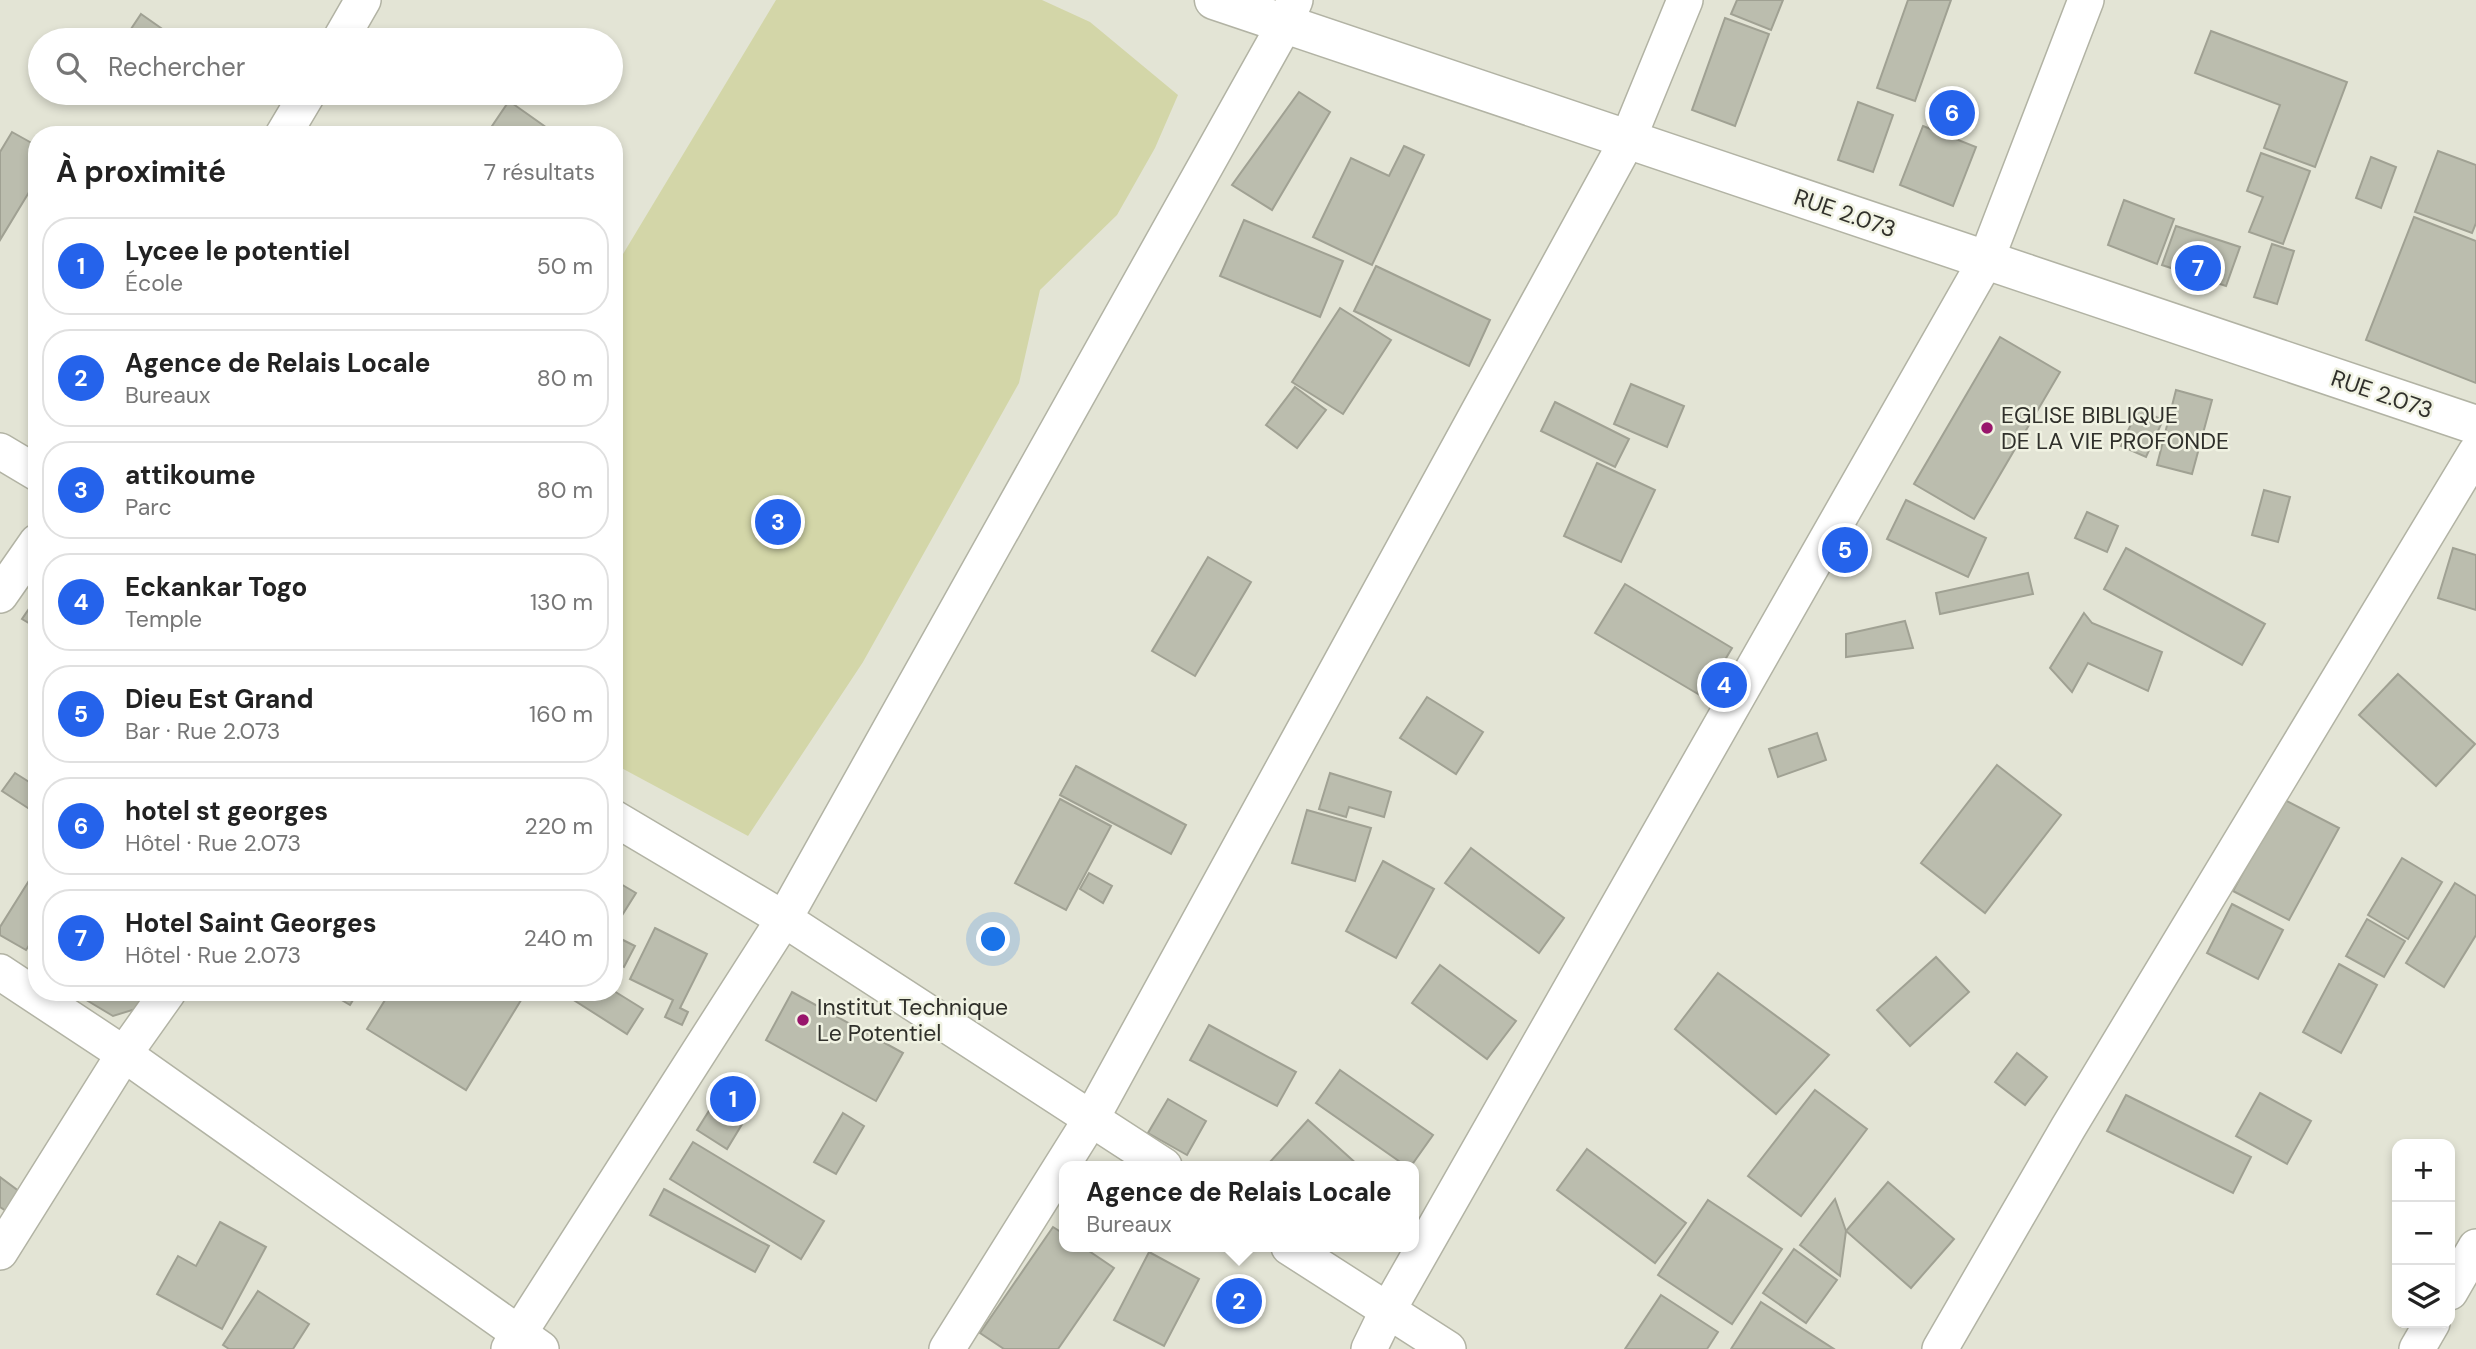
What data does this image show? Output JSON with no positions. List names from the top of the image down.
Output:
{
  "streets": {
    "street": ["RUE 2.073"]
  },
  "places": ["EGLISE BIBLIQUE DE LA VIE PROFONDE", "Institut Technique Le Potentiel"],
  "page": {
    "search": "Rechercher",
    "pins": [
      "6",
      "7",
      "3",
      "5",
      "4",
      "1",
      "2"
    ],
    "heading": ["À proximité", "7 résultats"],
    "list": [
      {
        "mark": "1",
        "name": "Lycee le potentiel",
        "note": "École",
        "value": "50 m"
      },
      {
        "mark": "2",
        "name": "Agence de Relais Locale",
        "note": "Bureaux",
        "value": "80 m"
      },
      {
        "mark": "3",
        "name": "attikoume",
        "note": "Parc",
        "value": "80 m"
      },
      {
        "mark": "4",
        "name": "Eckankar Togo",
        "note": "Temple",
        "value": "130 m"
      },
      {
        "mark": "5",
        "name": "Dieu Est Grand",
        "note": "Bar · Rue 2.073",
        "value": "160 m"
      },
      {
        "mark": "6",
        "name": "hotel st georges",
        "note": "Hôtel · Rue 2.073",
        "value": "220 m"
      },
      {
        "mark": "7",
        "name": "Hotel Saint Georges",
        "note": "Hôtel · Rue 2.073",
        "value": "240 m"
      }
    ],
    "map_buttons": ["+", "−"],
    "popup": ["Agence de Relais Locale", "Bureaux"]
  }
}
